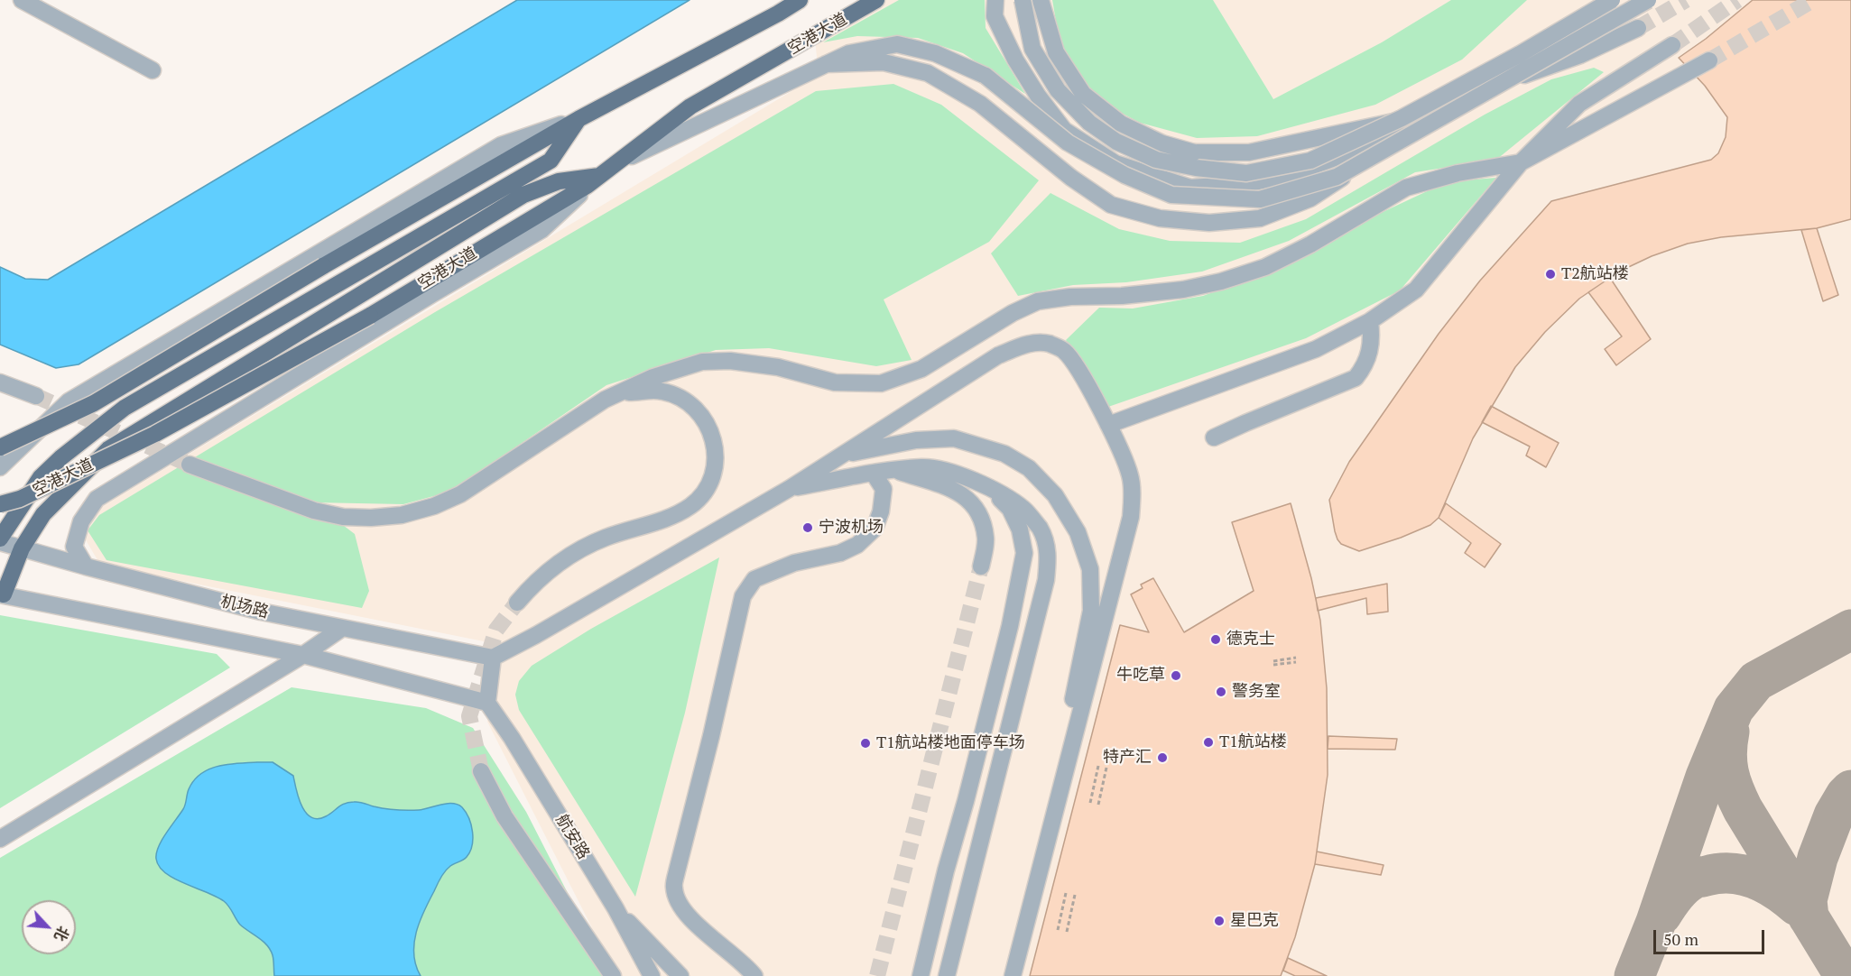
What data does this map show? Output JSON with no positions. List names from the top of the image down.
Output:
{
  "streets": {
    "main road": ["空港大道"],
    "street": ["机场路", "航安路"]
  },
  "crossings": [
    ["机场路", "航安路"]
  ],
  "places": [
    "T2航站楼",
    "宁波机场",
    "德克士",
    "牛吃草",
    "警务室",
    "T1航站楼",
    "T1航站楼地面停车场",
    "特产汇",
    "星巴克"
  ],
  "scale_bar": "50 m",
  "north": "bottom right"
}
